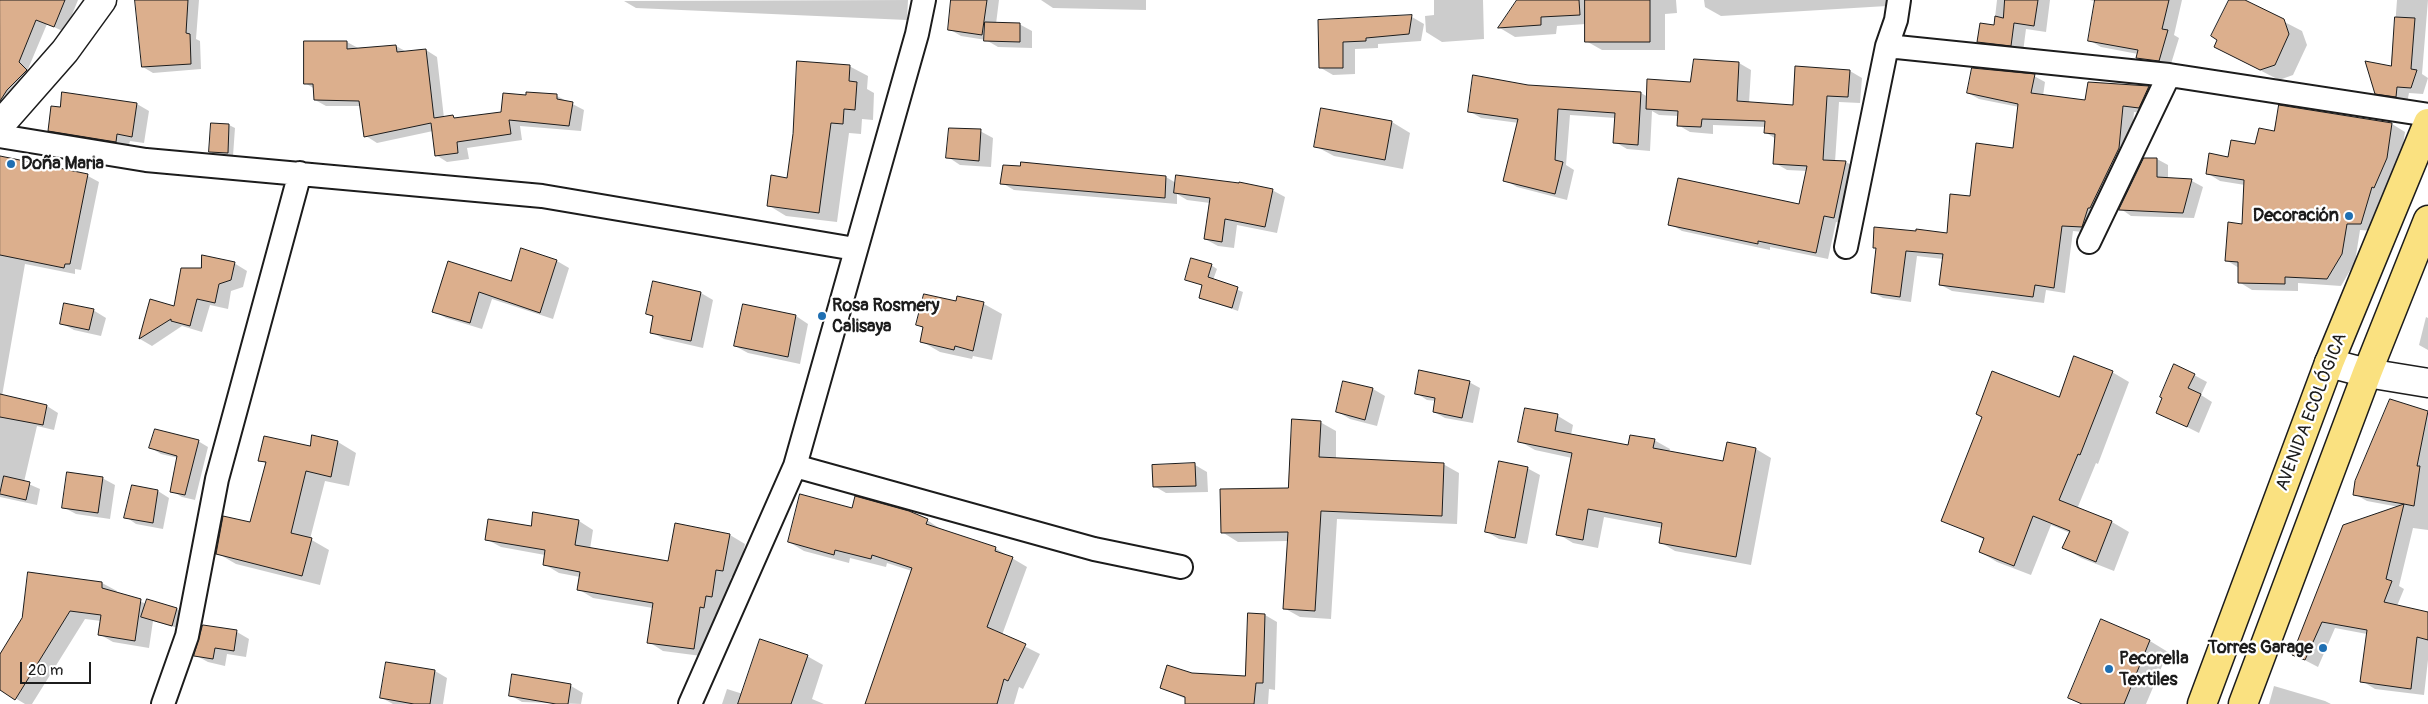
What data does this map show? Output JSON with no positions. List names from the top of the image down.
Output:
{
  "streets": {
    "main road": ["AVENIDA ECOLÓGICA"]
  },
  "places": [
    "Doña Maria",
    "Decoración",
    "Rosa Rosmery Calisaya",
    "Torres Garage",
    "Pecorella Textiles"
  ],
  "scale_bar": "20 m"
}
